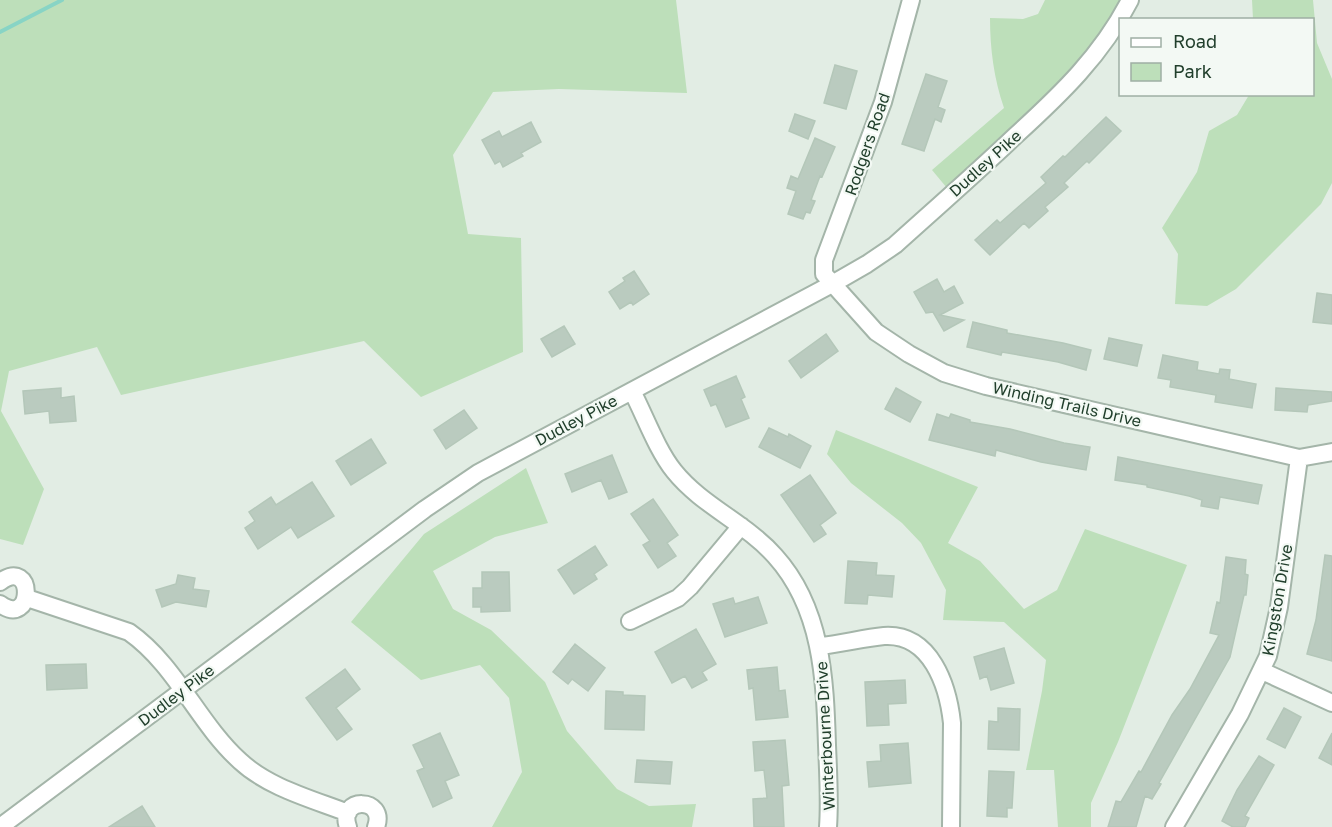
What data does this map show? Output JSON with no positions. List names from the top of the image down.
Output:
{
  "streets": {
    "street": [
      "Rodgers Road",
      "Dudley Pike",
      "Winding Trails Drive",
      "Kingston Drive",
      "Winterbourne Drive"
    ]
  },
  "crossings": [
    ["Rodgers Road", "Dudley Pike"],
    ["Rodgers Road", "Winding Trails Drive"],
    ["Dudley Pike", "Winding Trails Drive"],
    ["Dudley Pike", "Winterbourne Drive"],
    ["Winding Trails Drive", "Kingston Drive"]
  ],
  "legend": ["Road", "Park"]
}
